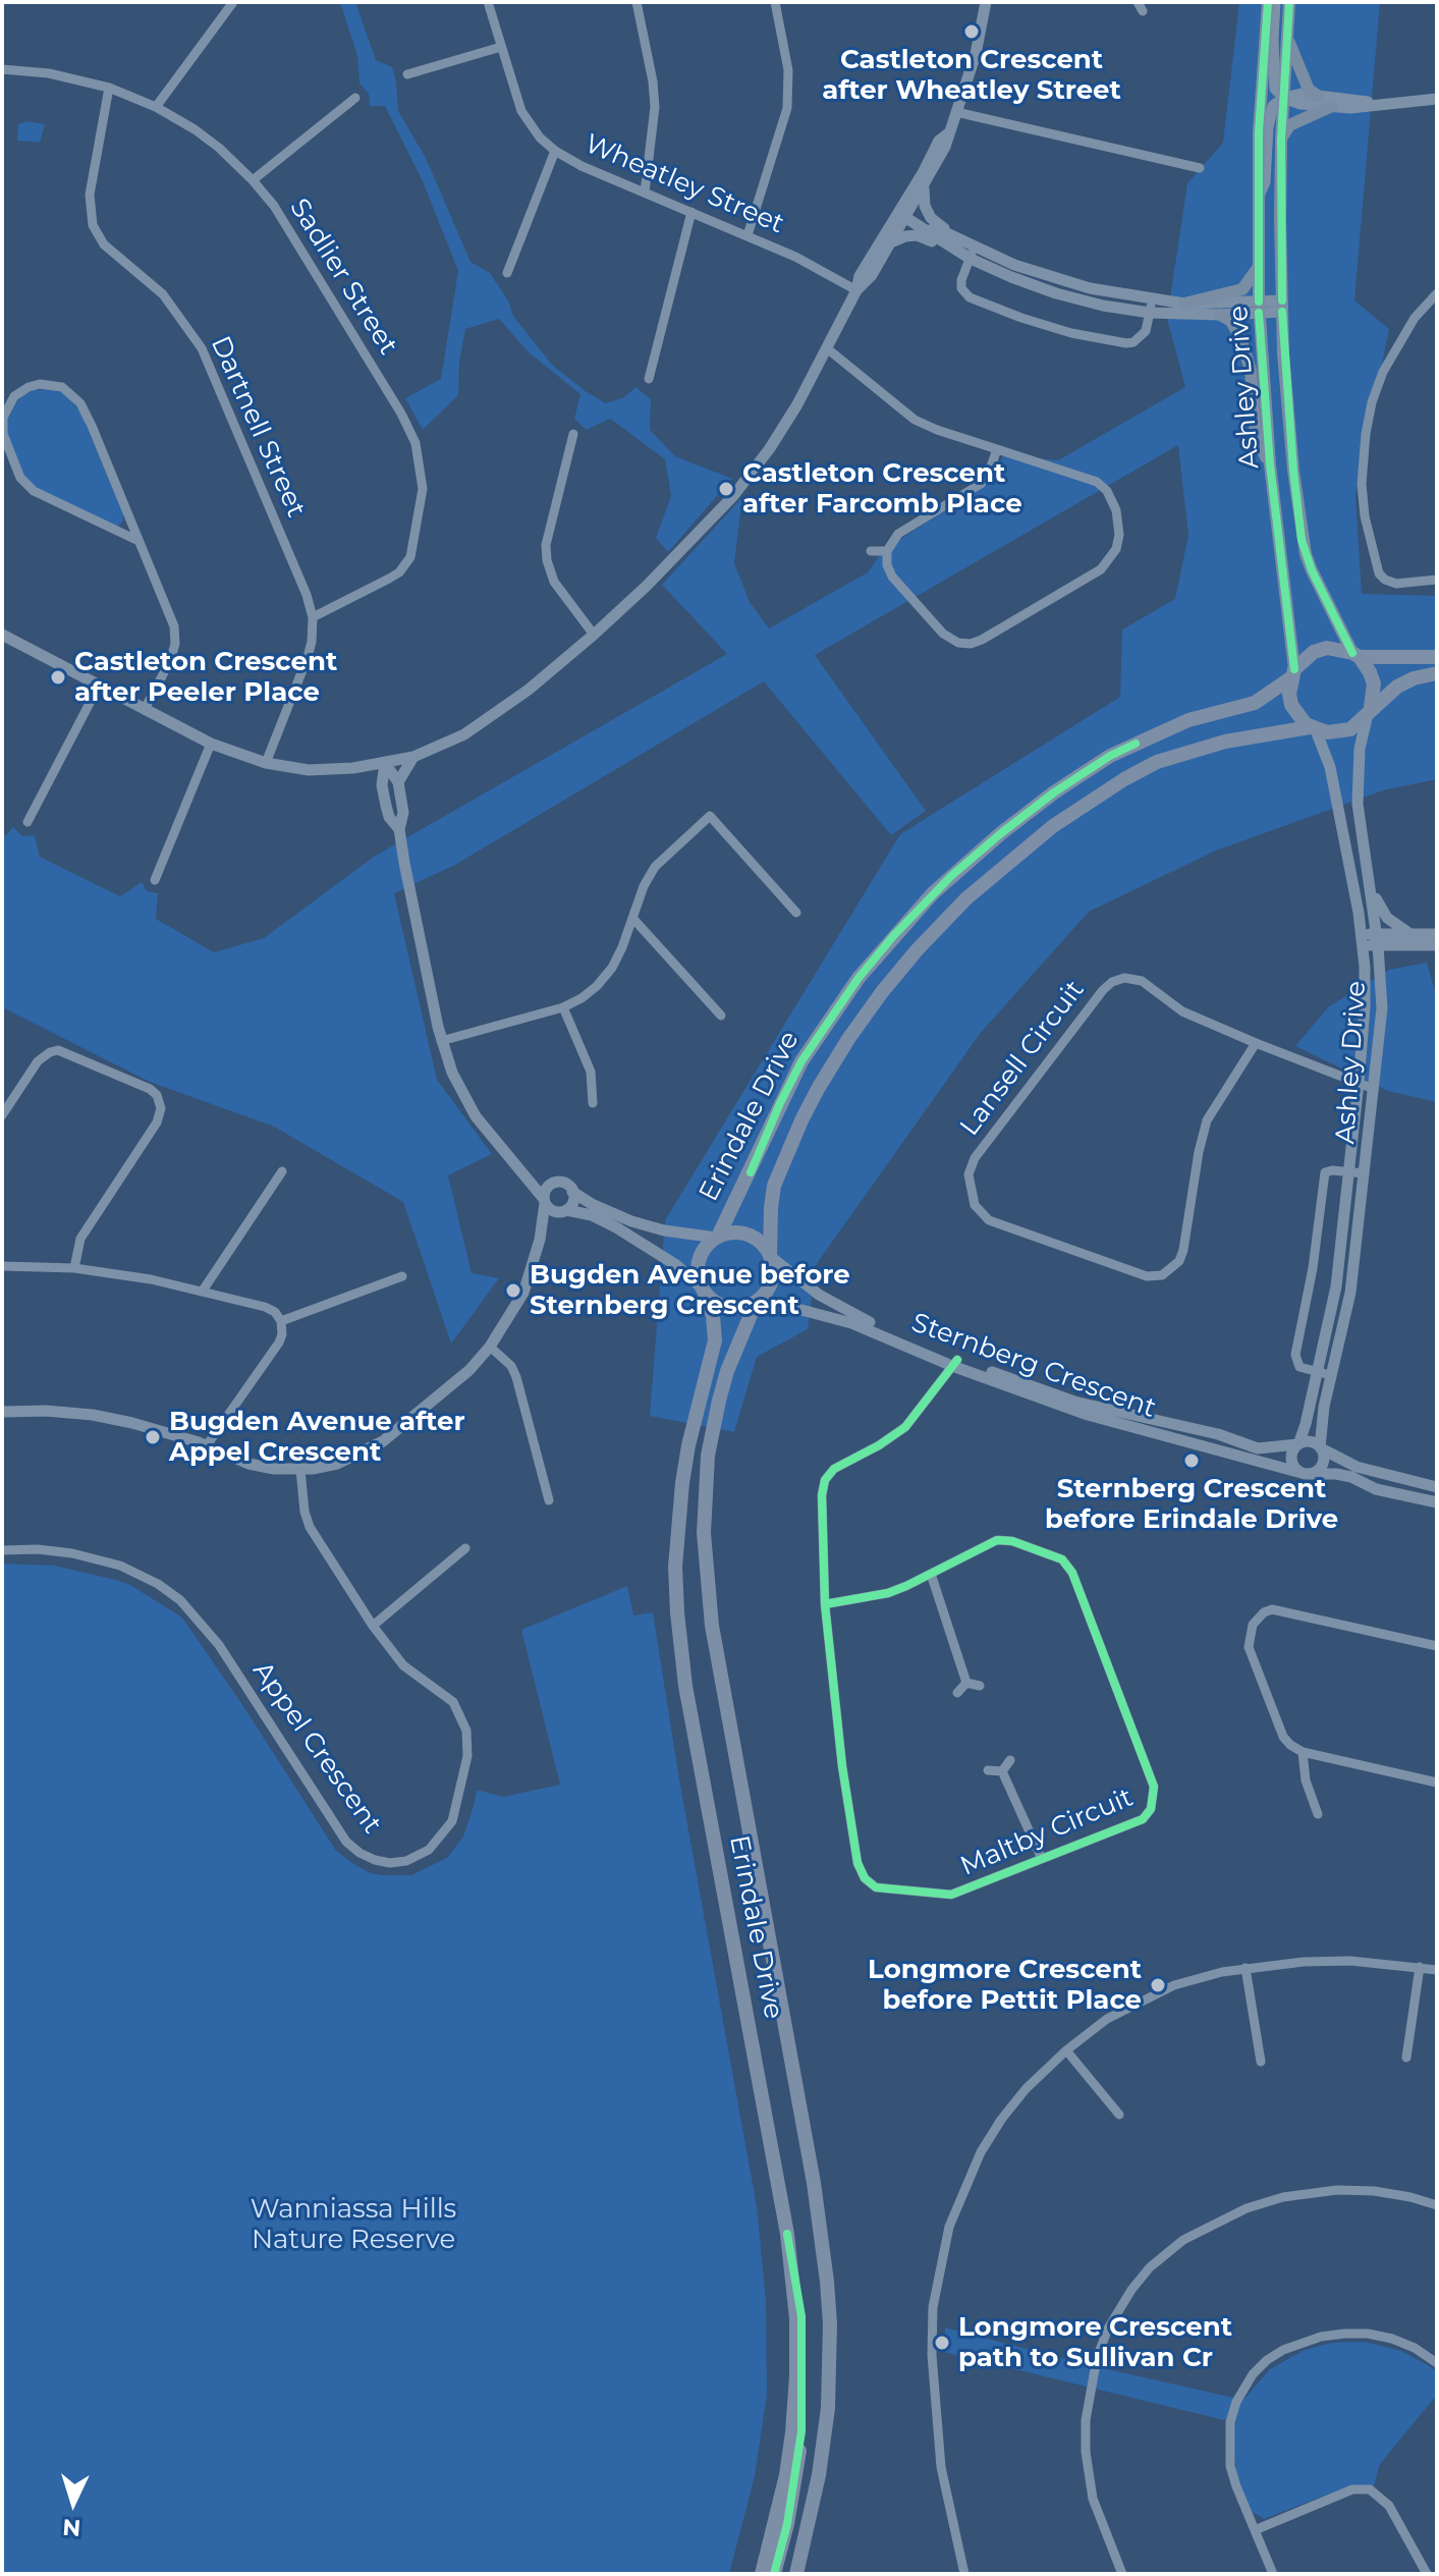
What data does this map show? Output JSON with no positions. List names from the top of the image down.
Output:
{
  "streets": {
    "main road": ["Ashley Drive", "Erindale Drive"],
    "street": [
      "Wheatley Street",
      "Sadlier Street",
      "Dartnell Street",
      "Lansell Circuit",
      "Sternberg Crescent",
      "Appel Crescent",
      "Maltby Circuit"
    ]
  },
  "crossings": [
    ["Sadlier Street", "Dartnell Street"],
    ["Ashley Drive", "Lansell Circuit"],
    ["Ashley Drive", "Erindale Drive"],
    ["Ashley Drive", "Sternberg Crescent"],
    ["Erindale Drive", "Sternberg Crescent"],
    ["Sternberg Crescent", "Maltby Circuit"]
  ],
  "parks": ["Wanniassa Hills Nature Reserve"],
  "places": [
    "Castleton Crescent after Wheatley Street",
    "Castleton Crescent after Farcomb Place",
    "Castleton Crescent after Peeler Place",
    "Bugden Avenue before Sternberg Crescent",
    "Bugden Avenue after Appel Crescent",
    "Sternberg Crescent before Erindale Drive",
    "Longmore Crescent before Pettit Place",
    "Longmore Crescent path to Sullivan Cr"
  ],
  "north": "bottom"
}
